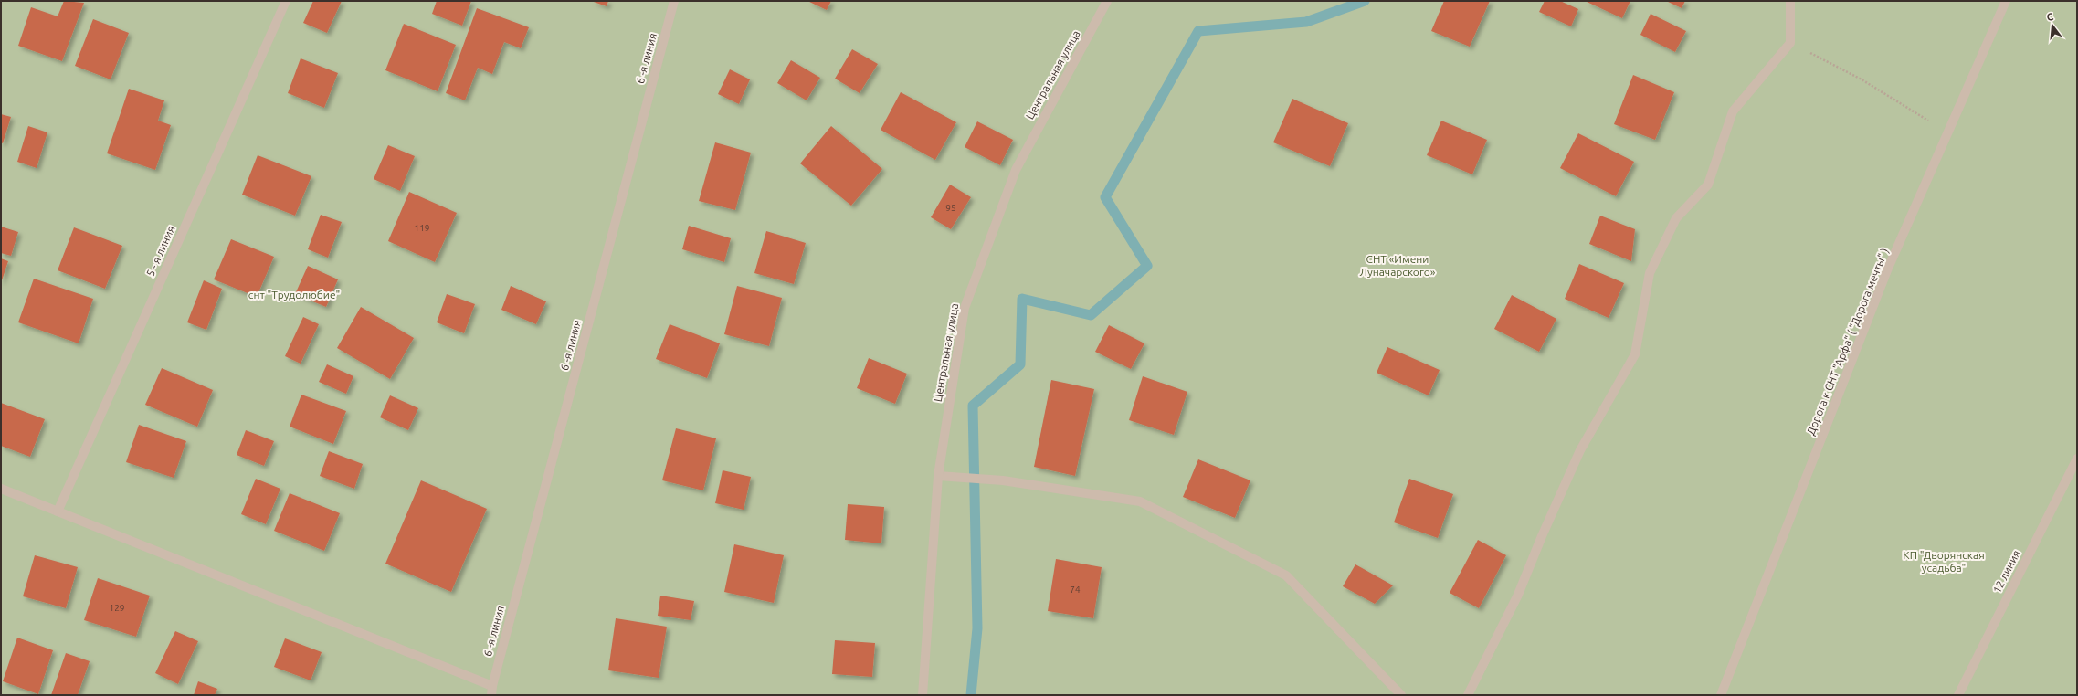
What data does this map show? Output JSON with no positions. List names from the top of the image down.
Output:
{
  "streets": {
    "street": [
      "6 -я линия",
      "Центральная улица",
      "5 - я линия",
      "Дорога к СНТ \"Арфа\" ( \"Дорога мечты\" )",
      "12 линия"
    ]
  },
  "parks": ["СНТ «Имени Луначарского»", "снт \"Трудолюбие\"", "КП \"Дворянская усадьба\""],
  "house_numbers": [
    "95",
    "119",
    "74",
    "129"
  ],
  "north": "top"
}
